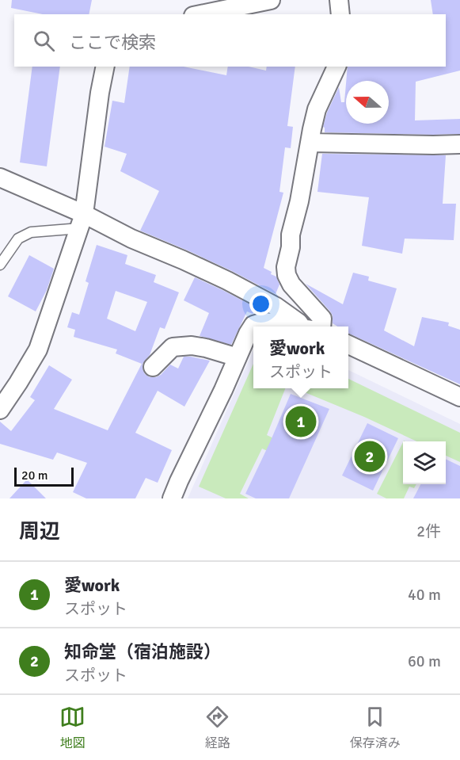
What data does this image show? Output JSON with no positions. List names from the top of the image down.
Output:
{
  "scale_bar": "20 m",
  "north": "left",
  "page": {
    "search": "ここで検索",
    "popup": ["愛work", "スポット"],
    "pins": ["1", "2"],
    "scale": "20 m",
    "heading": ["周辺", "2件"],
    "list": [
      {
        "mark": "1",
        "name": "愛work",
        "note": "スポット",
        "value": "40 m"
      },
      {
        "mark": "2",
        "name": "知命堂（宿泊施設）",
        "note": "スポット",
        "value": "60 m"
      }
    ],
    "nav": ["地図", "経路", "保存済み"]
  }
}
